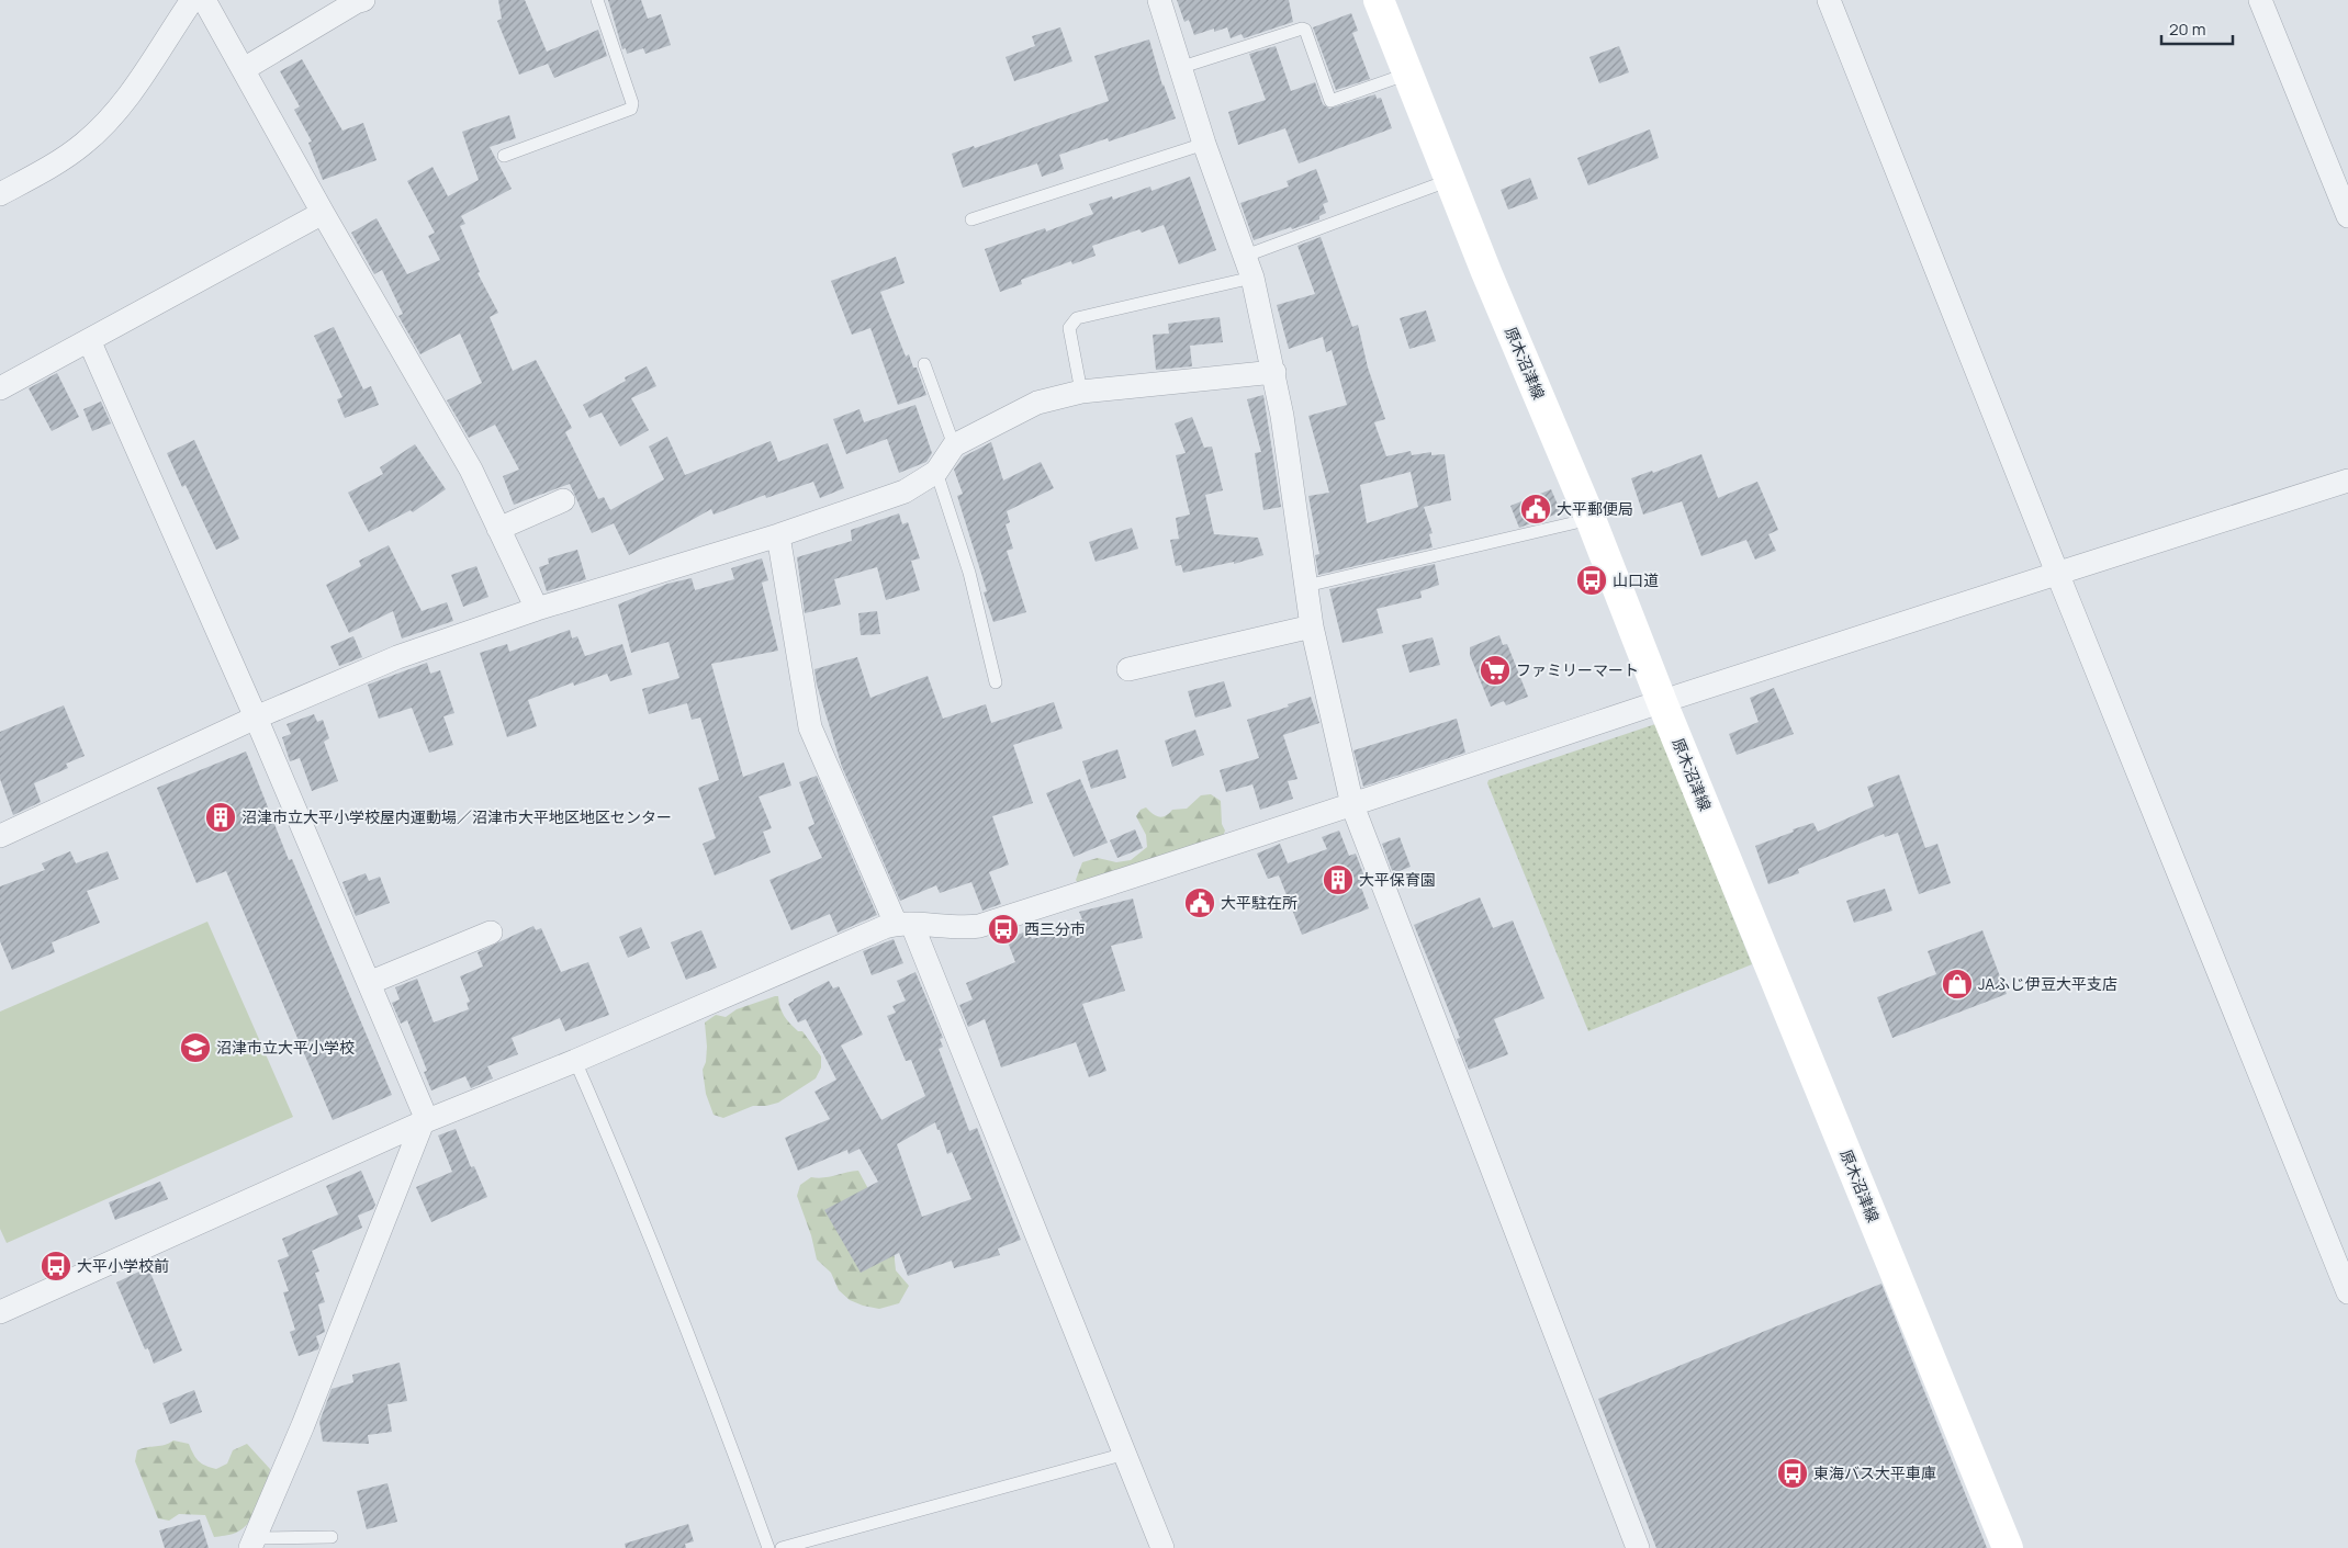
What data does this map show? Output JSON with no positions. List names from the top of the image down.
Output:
{
  "streets": {
    "main road": ["原木沼津線"]
  },
  "places": {
    "public building": ["大平郵便局", "大平駐在所"],
    "bus stop": [
      "山口道",
      "西三分市",
      "大平小学校前",
      "東海バス大平車庫"
    ],
    "supermarket": ["ファミリーマート"],
    "building": ["沼津市立大平小学校屋内運動場／沼津市大平地区地区センター", "大平保育園"],
    "shop": ["JAふじ伊豆大平支店"],
    "school or university": ["沼津市立大平小学校"]
  },
  "scale_bar": "20 m"
}
